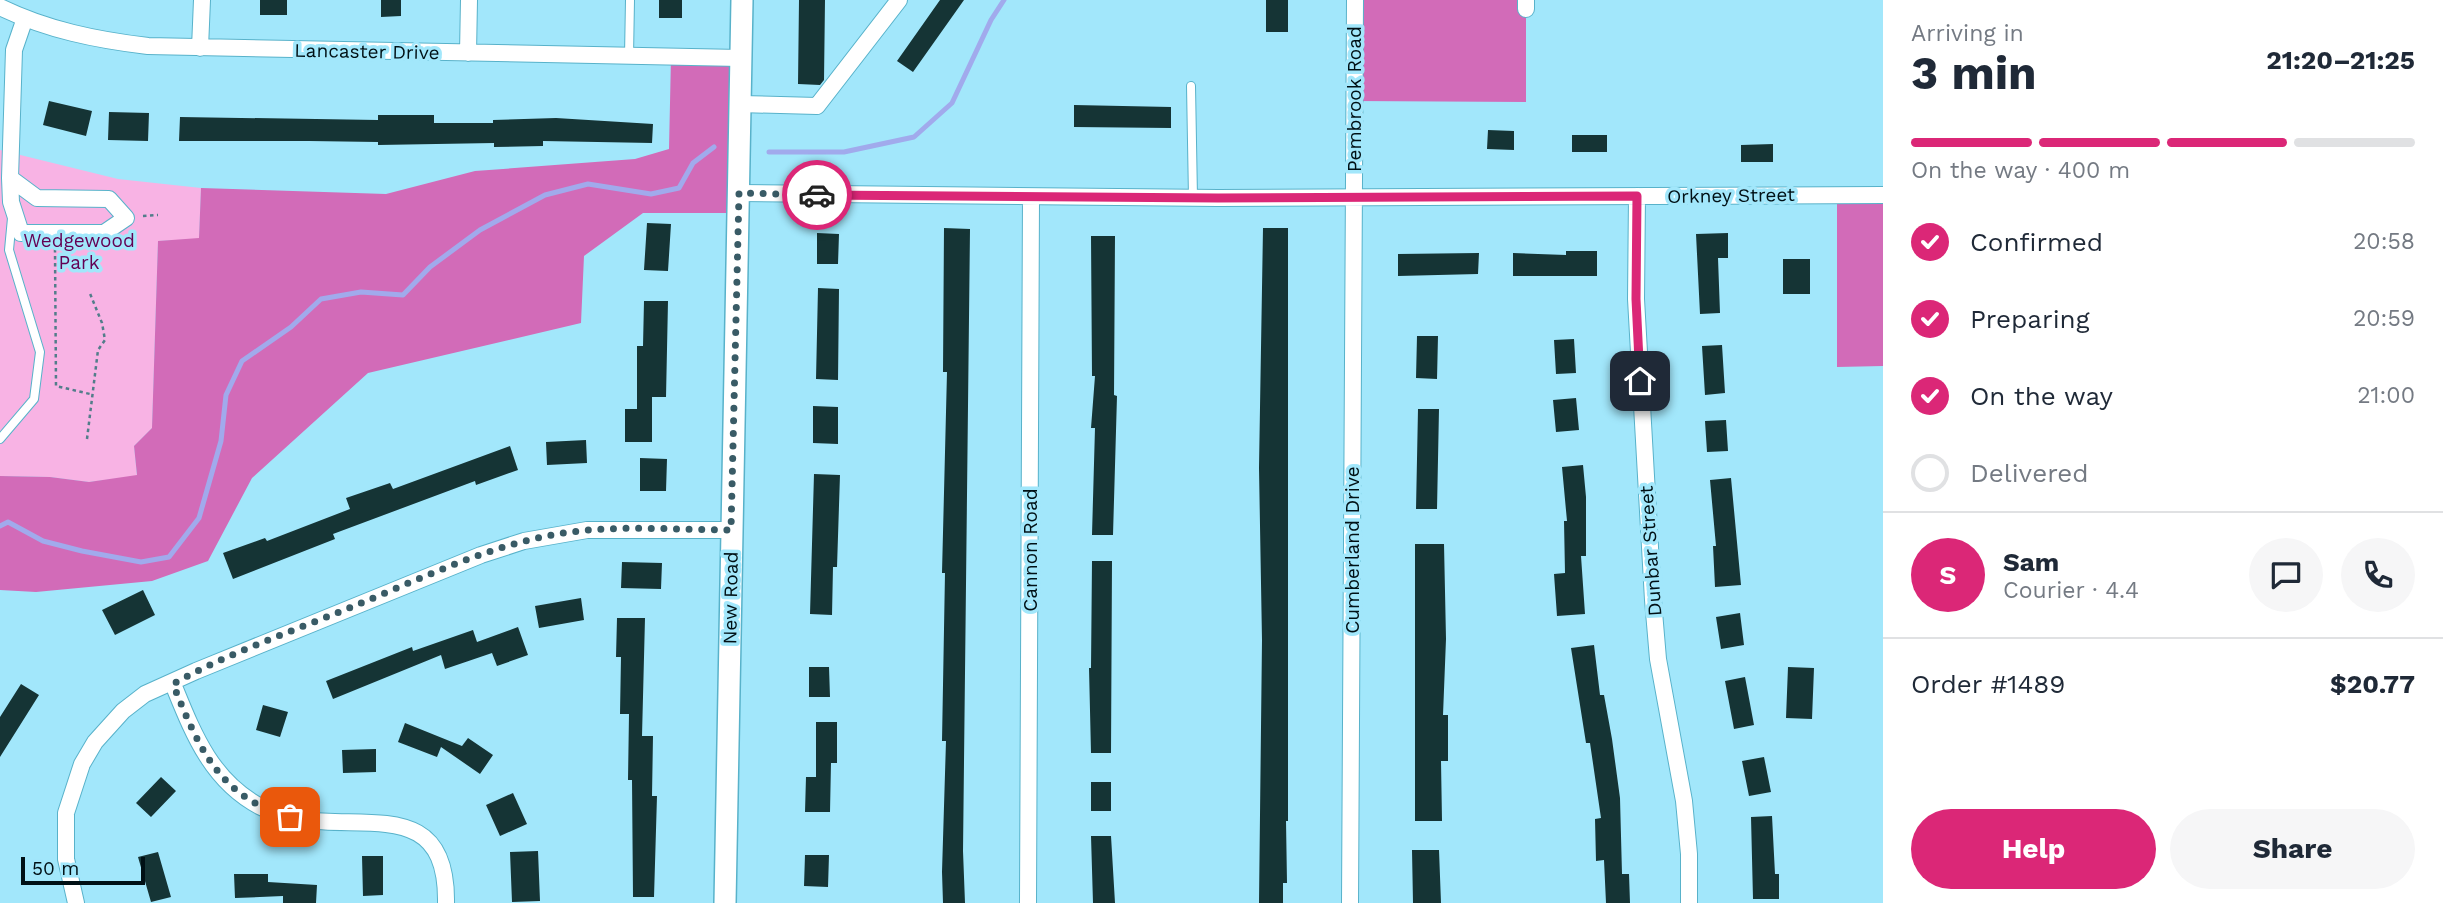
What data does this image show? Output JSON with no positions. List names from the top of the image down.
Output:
{
  "streets": {
    "street": [
      "Lancaster Drive",
      "Pembrook Road",
      "Orkney Street",
      "Cannon Road",
      "Cumberland Drive",
      "Dunbar Street",
      "New Road"
    ]
  },
  "crossings": [
    ["Lancaster Drive", "New Road"],
    ["Pembrook Road", "Orkney Street"],
    ["Pembrook Road", "Cumberland Drive"],
    ["Orkney Street", "Cannon Road"],
    ["Orkney Street", "Cumberland Drive"],
    ["Orkney Street", "Dunbar Street"],
    ["Orkney Street", "New Road"]
  ],
  "parks": ["Wedgewood Park"],
  "scale_bar": "50 m",
  "page": {
    "heading": ["3 min", "Arriving in", "21:20–21:25"],
    "panel": [
      "Sam",
      "Courier · 4.4",
      "Order #1489",
      "$20.77"
    ],
    "bar": "On the way · 400 m",
    "list": [
      ["Confirmed", "20:58"],
      ["Preparing", "20:59"],
      ["On the way", "21:00"],
      "Delivered"
    ],
    "round": "S",
    "buttons": ["Help", "Share"],
    "scale": "50 m"
  }
}
